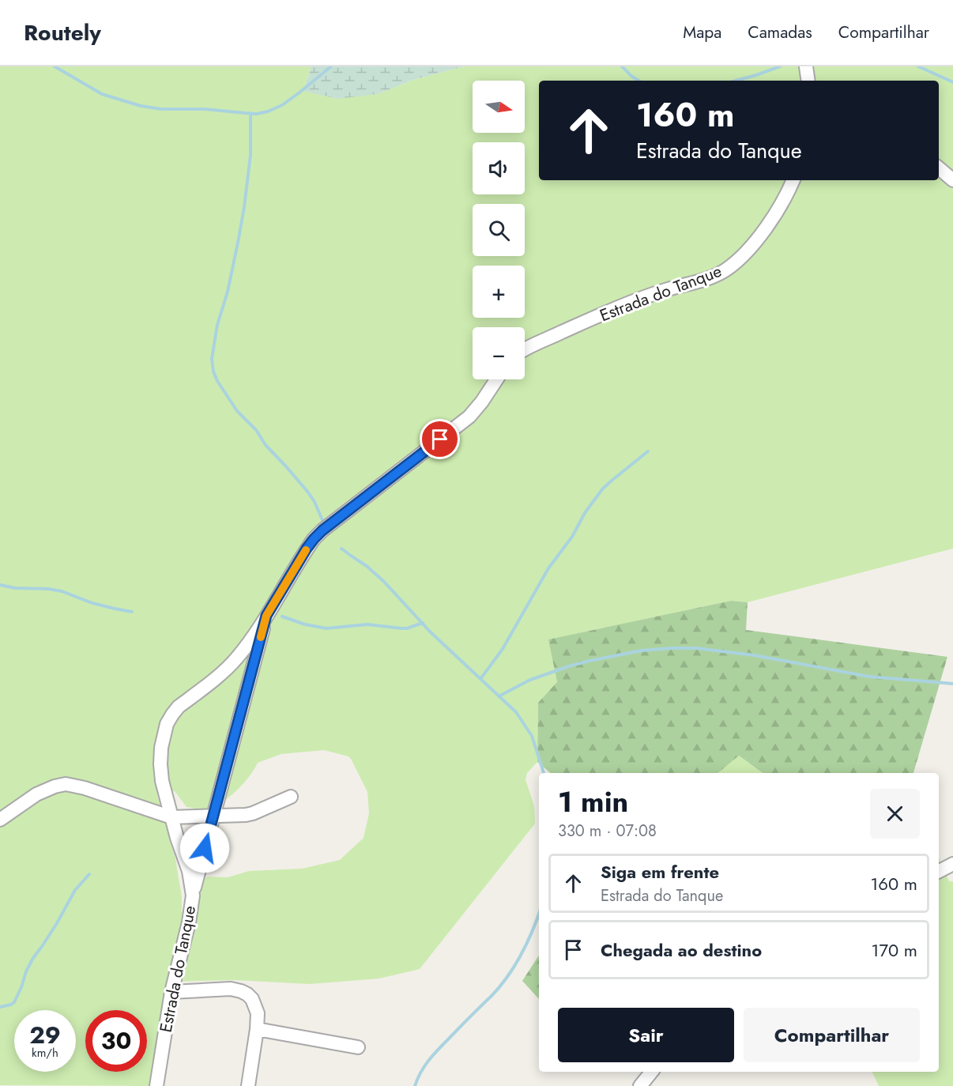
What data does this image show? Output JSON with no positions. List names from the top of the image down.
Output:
{
  "streets": {
    "street": ["Estrada do Tanque"]
  },
  "north": "right",
  "page": {
    "header": "Routely",
    "nav": ["Mapa", "Camadas", "Compartilhar"],
    "map_buttons": ["+", "−"],
    "turn": ["160 m", "Estrada do Tanque"],
    "heading": ["1 min", "330 m · 07:08"],
    "list": [
      {
        "name": "Siga em frente",
        "note": "Estrada do Tanque",
        "value": "160 m"
      },
      {
        "name": "Chegada ao destino",
        "value": "170 m"
      }
    ],
    "buttons": ["Sair", "Compartilhar"],
    "speed": "29 km/h",
    "limit": "30"
  }
}
